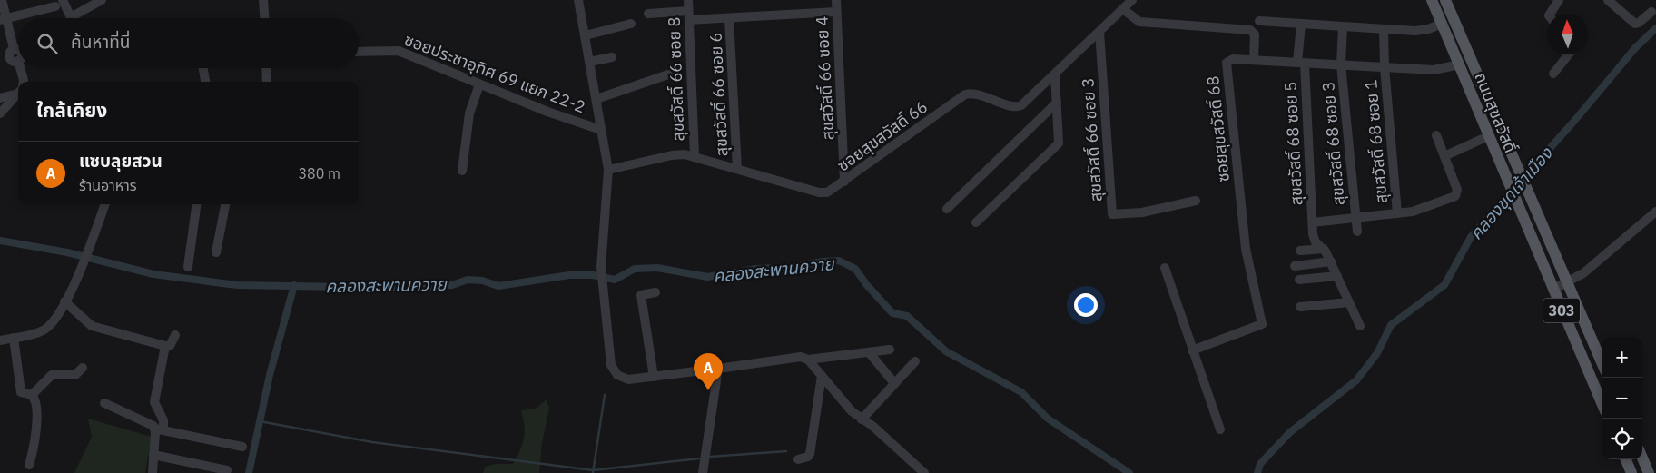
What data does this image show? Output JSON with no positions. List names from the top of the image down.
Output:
{
  "streets": {
    "main road": ["ถนนสุขสวัสดิ์", "303"],
    "street": [
      "ซอยประชาอุทิศ 69 แยก 22-2",
      "สุขสวัสดิ์ 66 ซอย 4",
      "สุขสวัสดิ์ 66 ซอย 8",
      "สุขสวัสดิ์ 66 ซอย 6",
      "ซอยสุขสวัสดิ์ 68",
      "ซอยสุขสวัสดิ์ 66",
      "สุขสวัสดิ์ 66 ซอย 3",
      "สุขสวัสดิ์ 68 ซอย 1",
      "สุขสวัสดิ์ 68 ซอย 5",
      "สุขสวัสดิ์ 68 ซอย 3"
    ]
  },
  "crossings": [
    ["สุขสวัสดิ์ 66 ซอย 4", "ซอยสุขสวัสดิ์ 66"],
    ["สุขสวัสดิ์ 66 ซอย 8", "ซอยสุขสวัสดิ์ 66"],
    ["สุขสวัสดิ์ 66 ซอย 6", "ซอยสุขสวัสดิ์ 66"],
    ["ถนนสุขสวัสดิ์", "ซอยสุขสวัสดิ์ 68"],
    ["ซอยสุขสวัสดิ์ 68", "สุขสวัสดิ์ 68 ซอย 1"],
    ["ซอยสุขสวัสดิ์ 68", "สุขสวัสดิ์ 68 ซอย 5"],
    ["ซอยสุขสวัสดิ์ 68", "สุขสวัสดิ์ 68 ซอย 3"],
    ["ซอยสุขสวัสดิ์ 66", "สุขสวัสดิ์ 66 ซอย 3"]
  ],
  "water": ["คลองขุดเจ้าเมือง", "คลองสะพานควาย"],
  "north": "top",
  "page": {
    "search": "ค้นหาที่นี่",
    "heading": "ใกล้เคียง",
    "list": [
      {
        "mark": "A",
        "name": "แซบลุยสวน",
        "note": "ร้านอาหาร",
        "value": "380 m"
      }
    ],
    "map_buttons": ["+", "−"],
    "pins": "A"
  }
}
